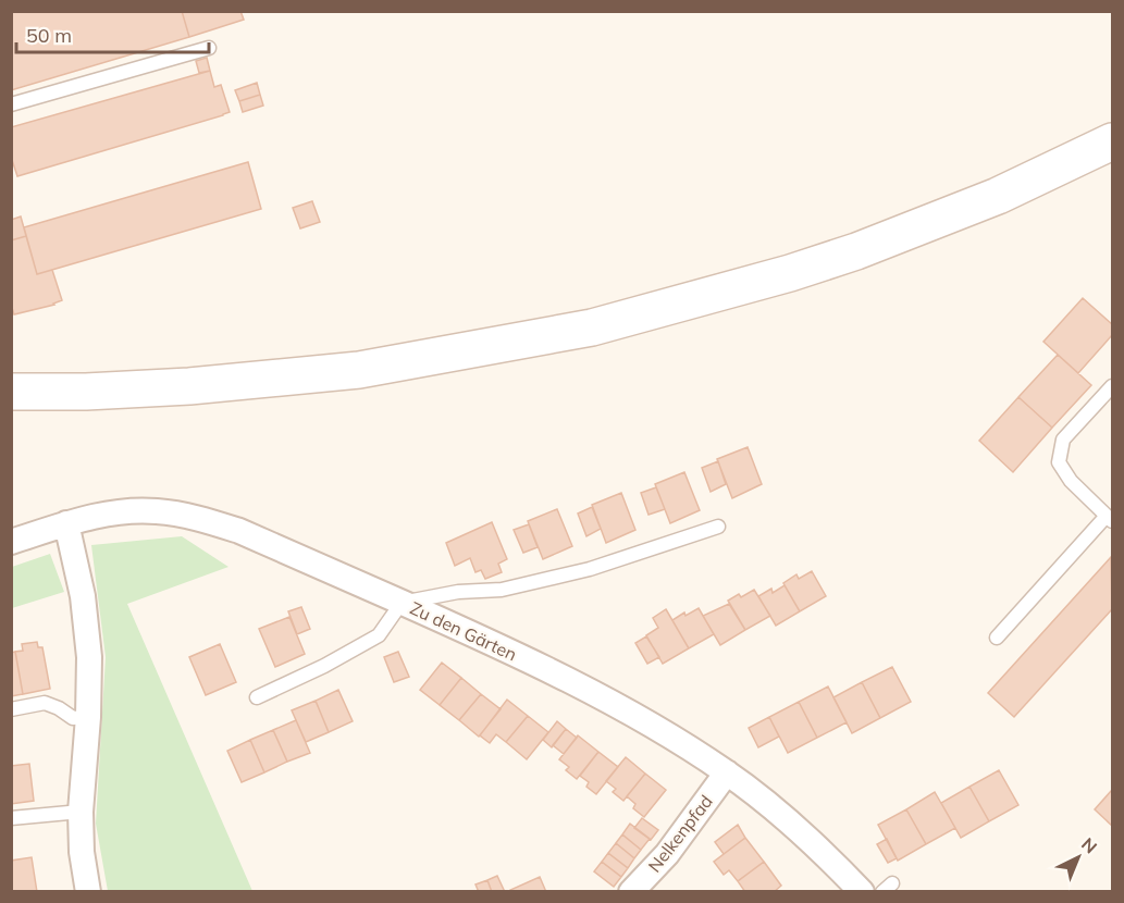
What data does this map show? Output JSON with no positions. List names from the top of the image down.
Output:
{
  "streets": {
    "street": ["Zu den Gärten", "Nelkenpfad"]
  },
  "crossings": [
    ["Zu den Gärten", "Nelkenpfad"]
  ],
  "scale_bar": "50 m",
  "north": "top right"
}
